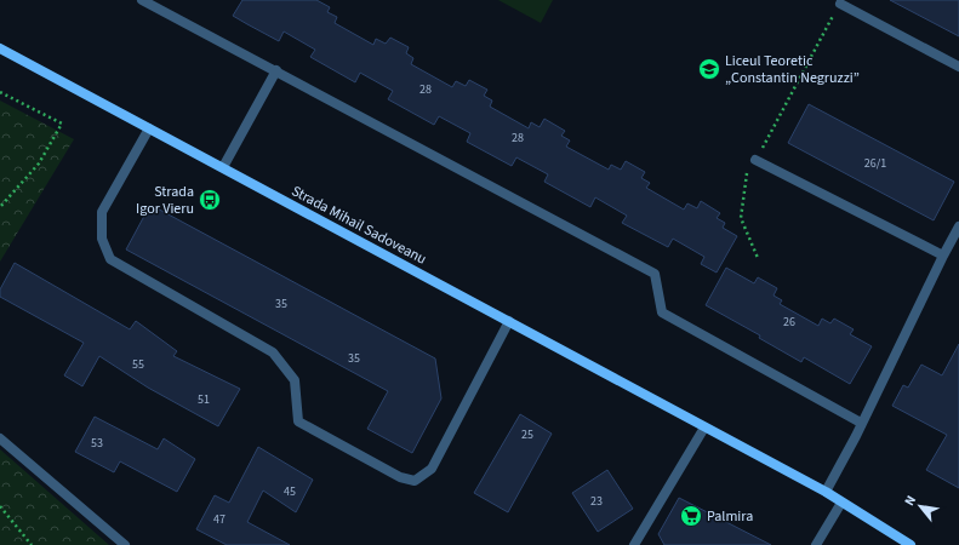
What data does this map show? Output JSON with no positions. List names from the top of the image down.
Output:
{
  "streets": {
    "main road": ["Strada Mihail Sadoveanu"]
  },
  "places": {
    "school or university": ["Liceul Teoretic „Constantin Negruzzi”"],
    "bus stop": ["Strada Igor Vieru"],
    "supermarket": ["Palmira"]
  },
  "house_numbers": [
    "28",
    "28",
    "26/1",
    "35",
    "26",
    "35",
    "55",
    "51",
    "25",
    "53",
    "45",
    "23",
    "47"
  ],
  "north": "top left"
}
